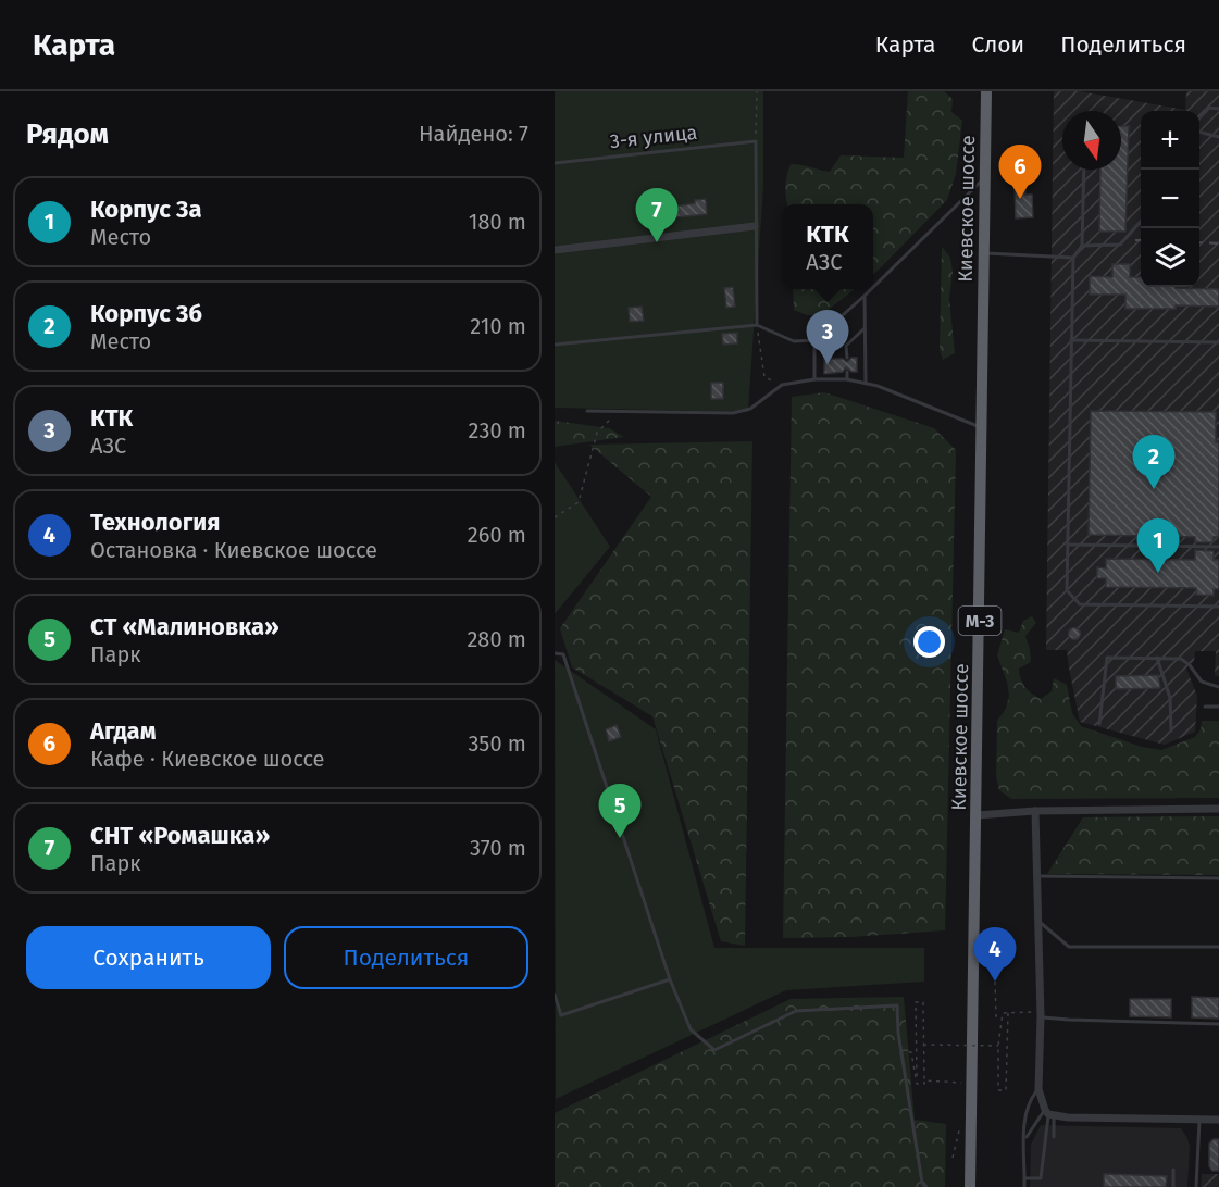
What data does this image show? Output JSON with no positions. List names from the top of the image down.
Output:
{
  "streets": {
    "highway": ["Киевское шоссе", "М-3"],
    "lane": ["3-я улица"]
  },
  "north": "bottom",
  "page": {
    "header": "Карта",
    "nav": ["Карта", "Слои", "Поделиться"],
    "heading": ["Рядом", "Найдено: 7"],
    "map_buttons": ["+", "−"],
    "pins": [
      "6",
      "7",
      "3",
      "2",
      "1",
      "5",
      "4"
    ],
    "list": [
      {
        "mark": "1",
        "name": "Корпус 3a",
        "note": "Место",
        "value": "180 m"
      },
      {
        "mark": "2",
        "name": "Корпус 3б",
        "note": "Место",
        "value": "210 m"
      },
      {
        "mark": "3",
        "name": "КТК",
        "note": "АЗС",
        "value": "230 m"
      },
      {
        "mark": "4",
        "name": "Технология",
        "note": "Остановка · Киевское шоссе",
        "value": "260 m"
      },
      {
        "mark": "5",
        "name": "СТ «Малиновка»",
        "note": "Парк",
        "value": "280 m"
      },
      {
        "mark": "6",
        "name": "Агдам",
        "note": "Кафе · Киевское шоссе",
        "value": "350 m"
      },
      {
        "mark": "7",
        "name": "СНТ «Ромашка»",
        "note": "Парк",
        "value": "370 m"
      }
    ],
    "popup": ["КТК", "АЗС"],
    "buttons": ["Сохранить", "Поделиться"]
  }
}
